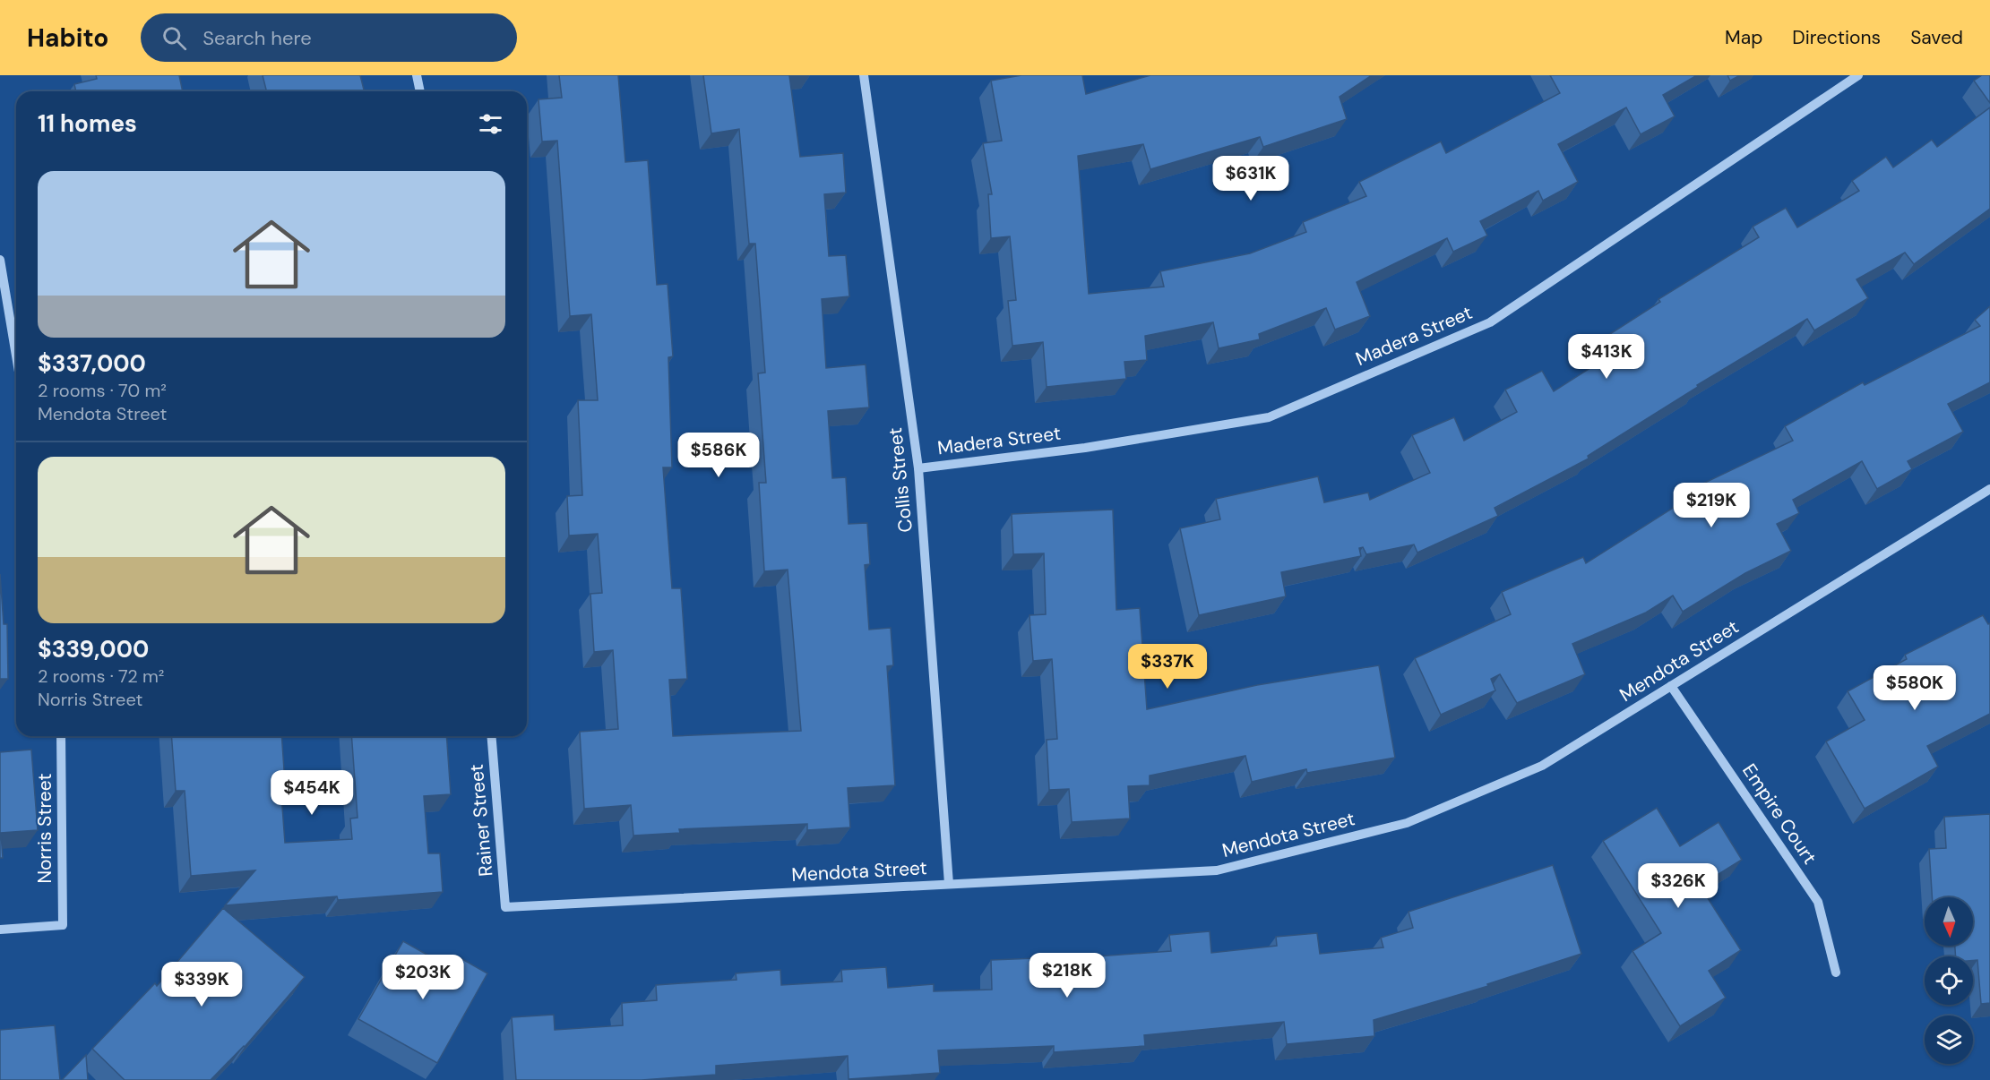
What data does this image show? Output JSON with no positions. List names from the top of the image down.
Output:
{
  "streets": {
    "street": [
      "Madera Street",
      "Collis Street",
      "Mendota Street",
      "Empire Court",
      "Rainer Street",
      "Norris Street"
    ]
  },
  "crossings": [
    ["Madera Street", "Collis Street"],
    ["Collis Street", "Mendota Street"],
    ["Mendota Street", "Empire Court"],
    ["Mendota Street", "Rainer Street"]
  ],
  "north": "bottom",
  "page": {
    "header": "Habito",
    "search": "Search here",
    "nav": ["Map", "Directions", "Saved"],
    "heading": "11 homes",
    "price": [
      "$631K",
      "$413K",
      "$586K",
      "$219K",
      "$337K",
      "$580K",
      "$454K",
      "$326K",
      "$218K",
      "$203K",
      "$339K"
    ],
    "list": [
      {
        "name": "$337,000",
        "note": "2 rooms · 70 m² · Mendota Street"
      },
      {
        "name": "$339,000",
        "note": "2 rooms · 72 m² · Norris Street"
      }
    ]
  }
}
